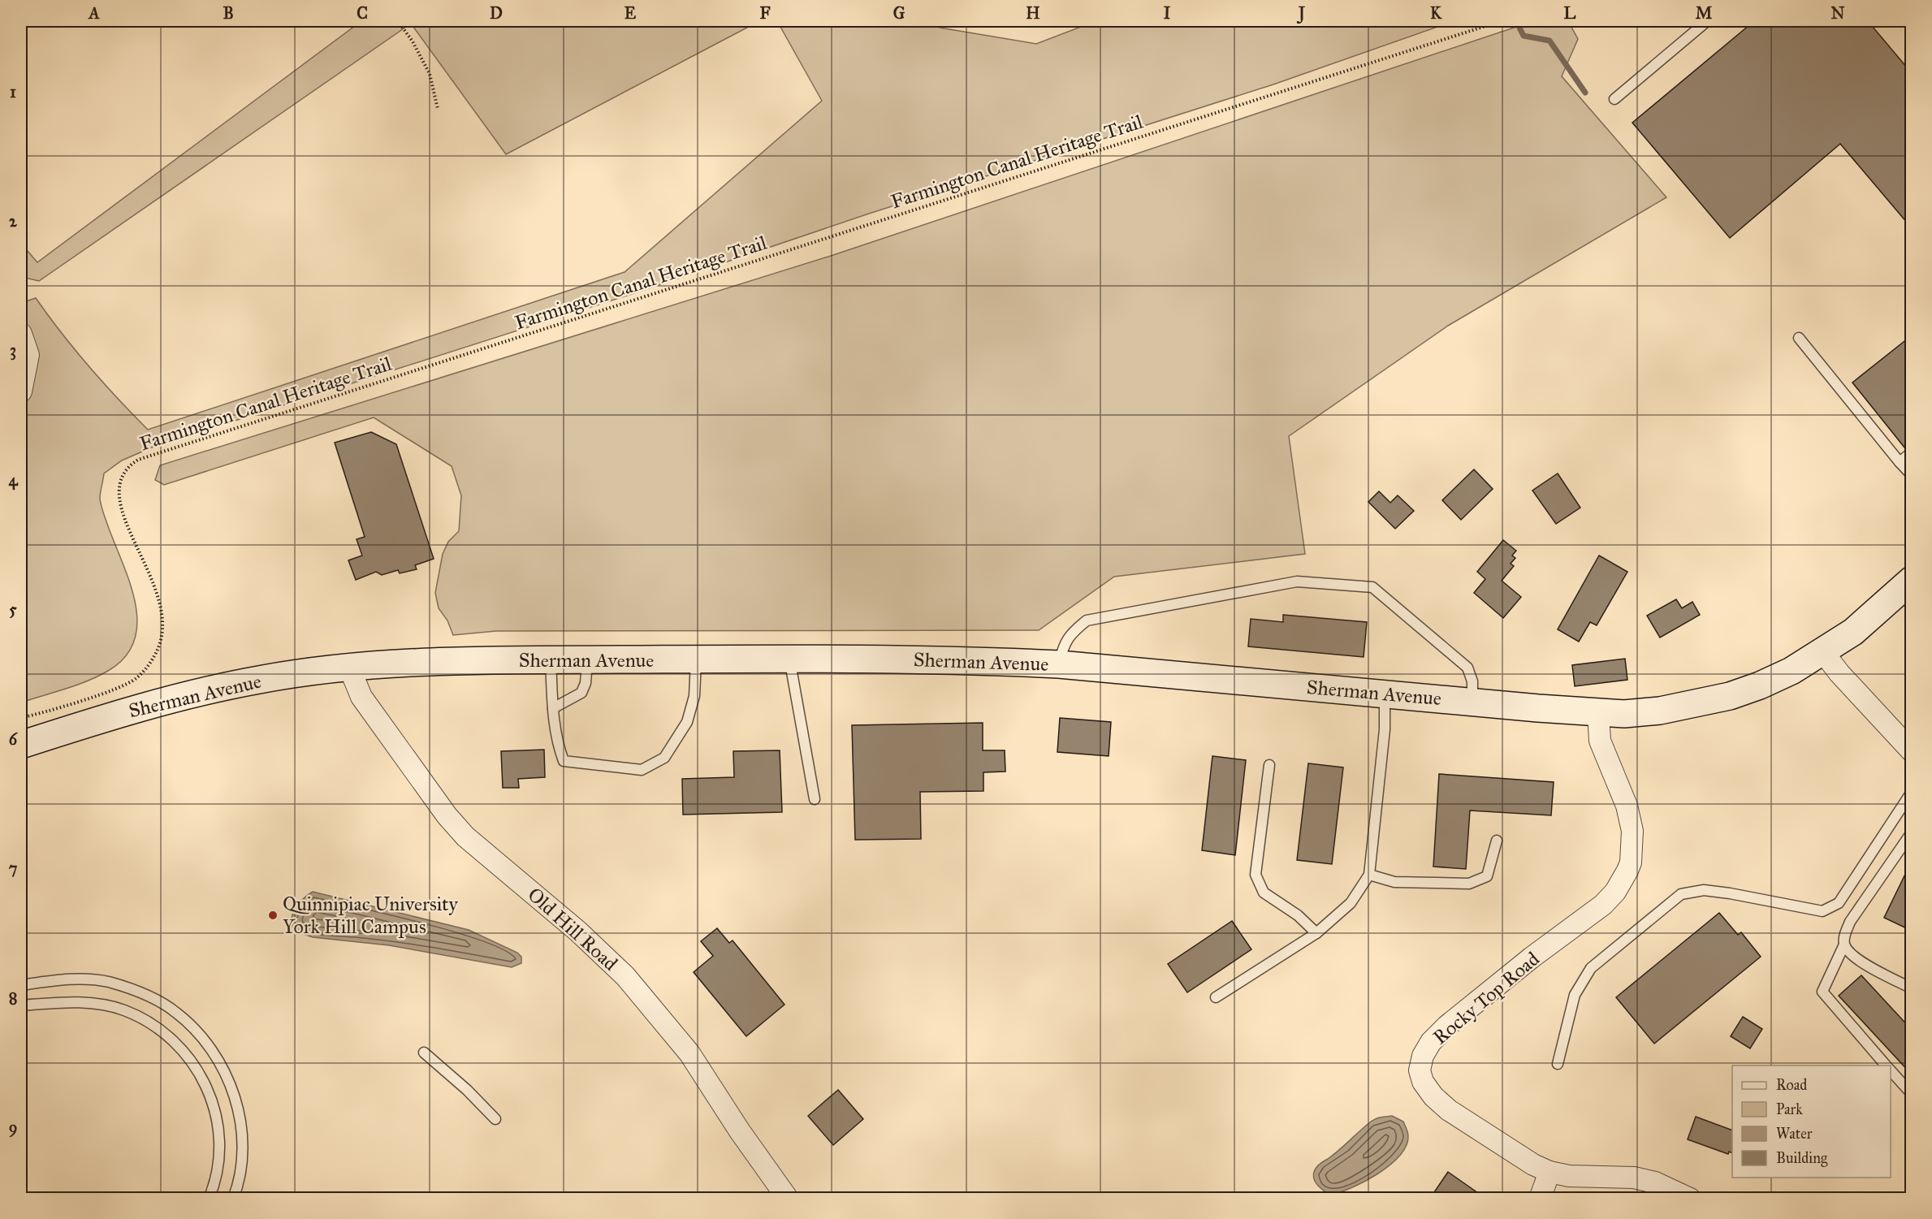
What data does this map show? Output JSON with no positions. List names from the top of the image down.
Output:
{
  "streets": {
    "main road": ["Sherman Avenue"],
    "street": ["Old Hill Road", "Rocky Top Road"],
    "path": ["Farmington Canal Heritage Trail"]
  },
  "crossings": [
    ["Sherman Avenue", "Old Hill Road"],
    ["Sherman Avenue", "Rocky Top Road"]
  ],
  "places": ["Quinnipiac University York Hill Campus"],
  "legend": [
    "Road",
    "Park",
    "Water",
    "Building"
  ],
  "grid": {
    "columns": [
      "A",
      "B",
      "C",
      "D",
      "E",
      "F",
      "G",
      "H",
      "I",
      "J",
      "K",
      "L",
      "M",
      "N"
    ],
    "rows": [
      "1",
      "2",
      "3",
      "4",
      "5",
      "6",
      "7",
      "8",
      "9"
    ]
  }
}
